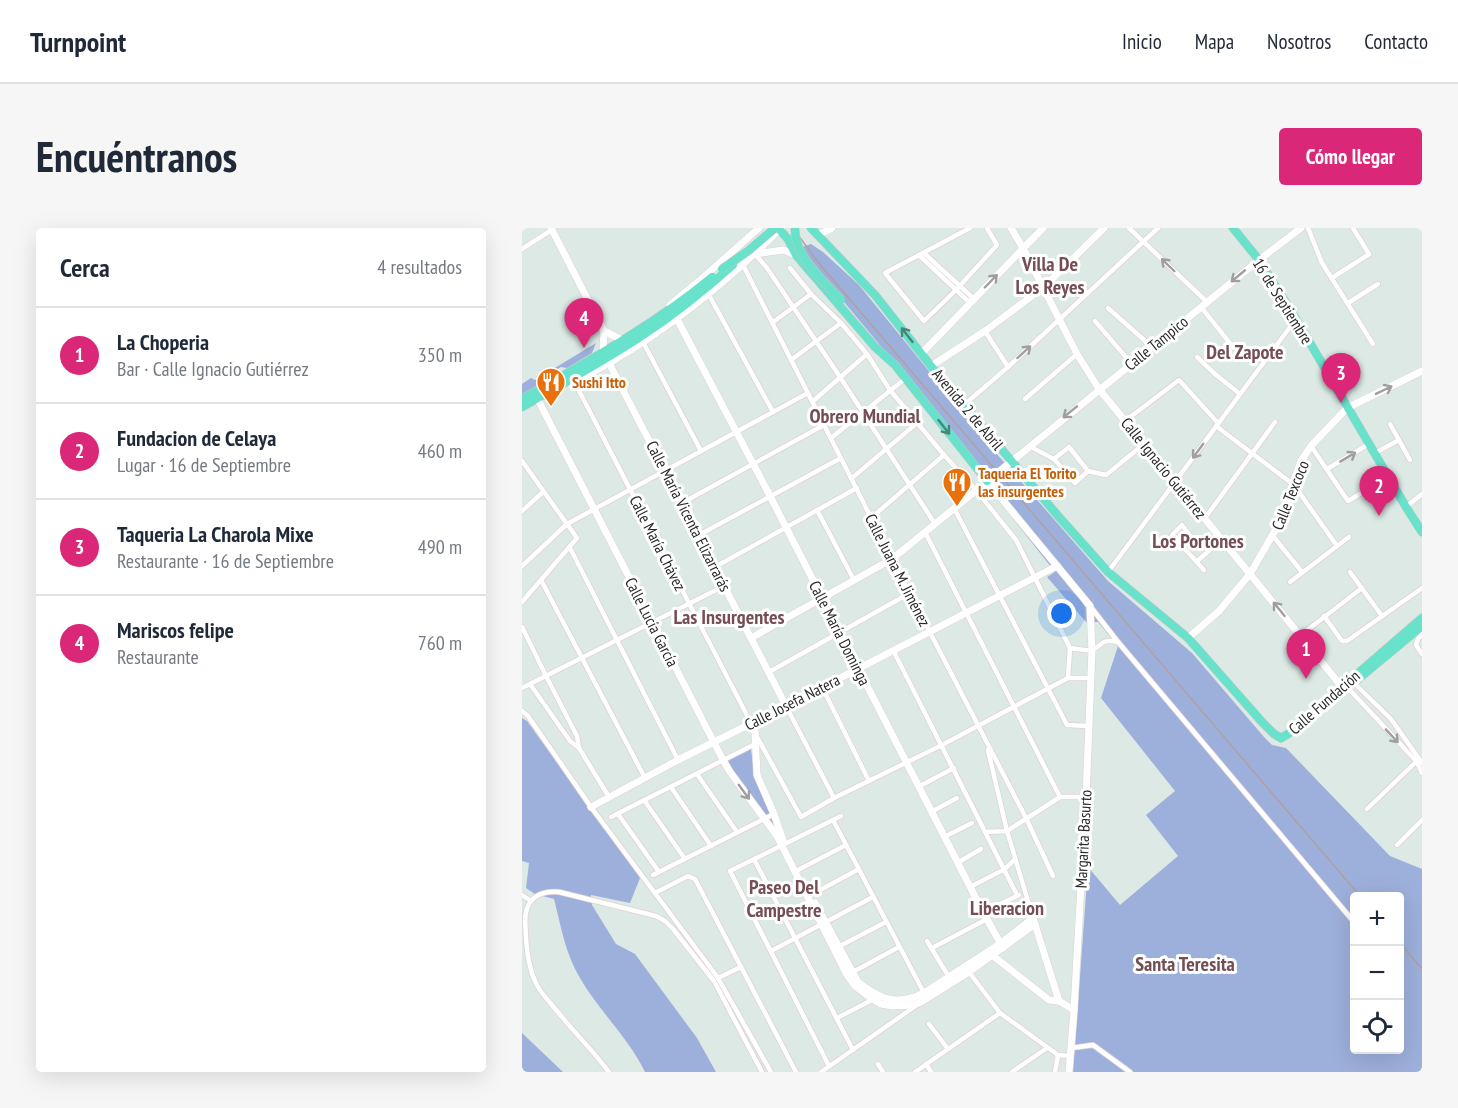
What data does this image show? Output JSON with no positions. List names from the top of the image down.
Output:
{
  "streets": {
    "main road": ["16 de Septiembre", "Avenida 2 de Abril", "Calle Fundación"],
    "street": [
      "Calle Tampico",
      "Calle Ignacio Gutiérrez",
      "Calle Texcoco",
      "Calle María Vicenta Elizarrarás",
      "Calle María Chávez",
      "Calle Juana M. Jiménez",
      "Calle Lucía García",
      "Calle María Dominga",
      "Calle Josefa Natera",
      "Margarita Basurto"
    ]
  },
  "crossings": [
    ["16 de Septiembre", "Calle Tampico"],
    ["16 de Septiembre", "Calle Texcoco"],
    ["Calle Tampico", "Avenida 2 de Abril"],
    ["Calle Tampico", "Calle Ignacio Gutiérrez"],
    ["Calle Tampico", "Calle María Vicenta Elizarrarás"],
    ["Calle Tampico", "Calle Juana M. Jiménez"],
    ["Calle Tampico", "Calle María Dominga"],
    ["Avenida 2 de Abril", "Calle Texcoco"],
    ["Avenida 2 de Abril", "Calle Fundación"],
    ["Calle Ignacio Gutiérrez", "Calle Texcoco"],
    ["Calle Ignacio Gutiérrez", "Calle Fundación"],
    ["Calle María Vicenta Elizarrarás", "Calle Josefa Natera"],
    ["Calle María Chávez", "Calle Lucía García"],
    ["Calle María Chávez", "Calle Josefa Natera"],
    ["Calle Juana M. Jiménez", "Calle Josefa Natera"],
    ["Calle Lucía García", "Calle Josefa Natera"],
    ["Calle María Dominga", "Calle Josefa Natera"]
  ],
  "districts": [
    "Villa De Los Reyes",
    "Del Zapote",
    "Obrero Mundial",
    "Los Portones",
    "Las Insurgentes",
    "Paseo Del Campestre",
    "Liberacion",
    "Santa Teresita"
  ],
  "places": {
    "restaurant": ["Sushi Itto", "Taqueria El Torito las insurgentes"]
  },
  "page": {
    "header": "Turnpoint",
    "nav": [
      "Inicio",
      "Mapa",
      "Nosotros",
      "Contacto"
    ],
    "buttons": "Cómo llegar",
    "title": "Encuéntranos",
    "heading": ["Cerca", "4 resultados"],
    "pins": [
      "4",
      "3",
      "2",
      "1"
    ],
    "list": [
      {
        "mark": "1",
        "name": "La Choperia",
        "note": "Bar · Calle Ignacio Gutiérrez",
        "value": "350 m"
      },
      {
        "mark": "2",
        "name": "Fundacion de Celaya",
        "note": "Lugar · 16 de Septiembre",
        "value": "460 m"
      },
      {
        "mark": "3",
        "name": "Taqueria La Charola Mixe",
        "note": "Restaurante · 16 de Septiembre",
        "value": "490 m"
      },
      {
        "mark": "4",
        "name": "Mariscos felipe",
        "note": "Restaurante",
        "value": "760 m"
      }
    ],
    "map_buttons": ["+", "−"]
  }
}
